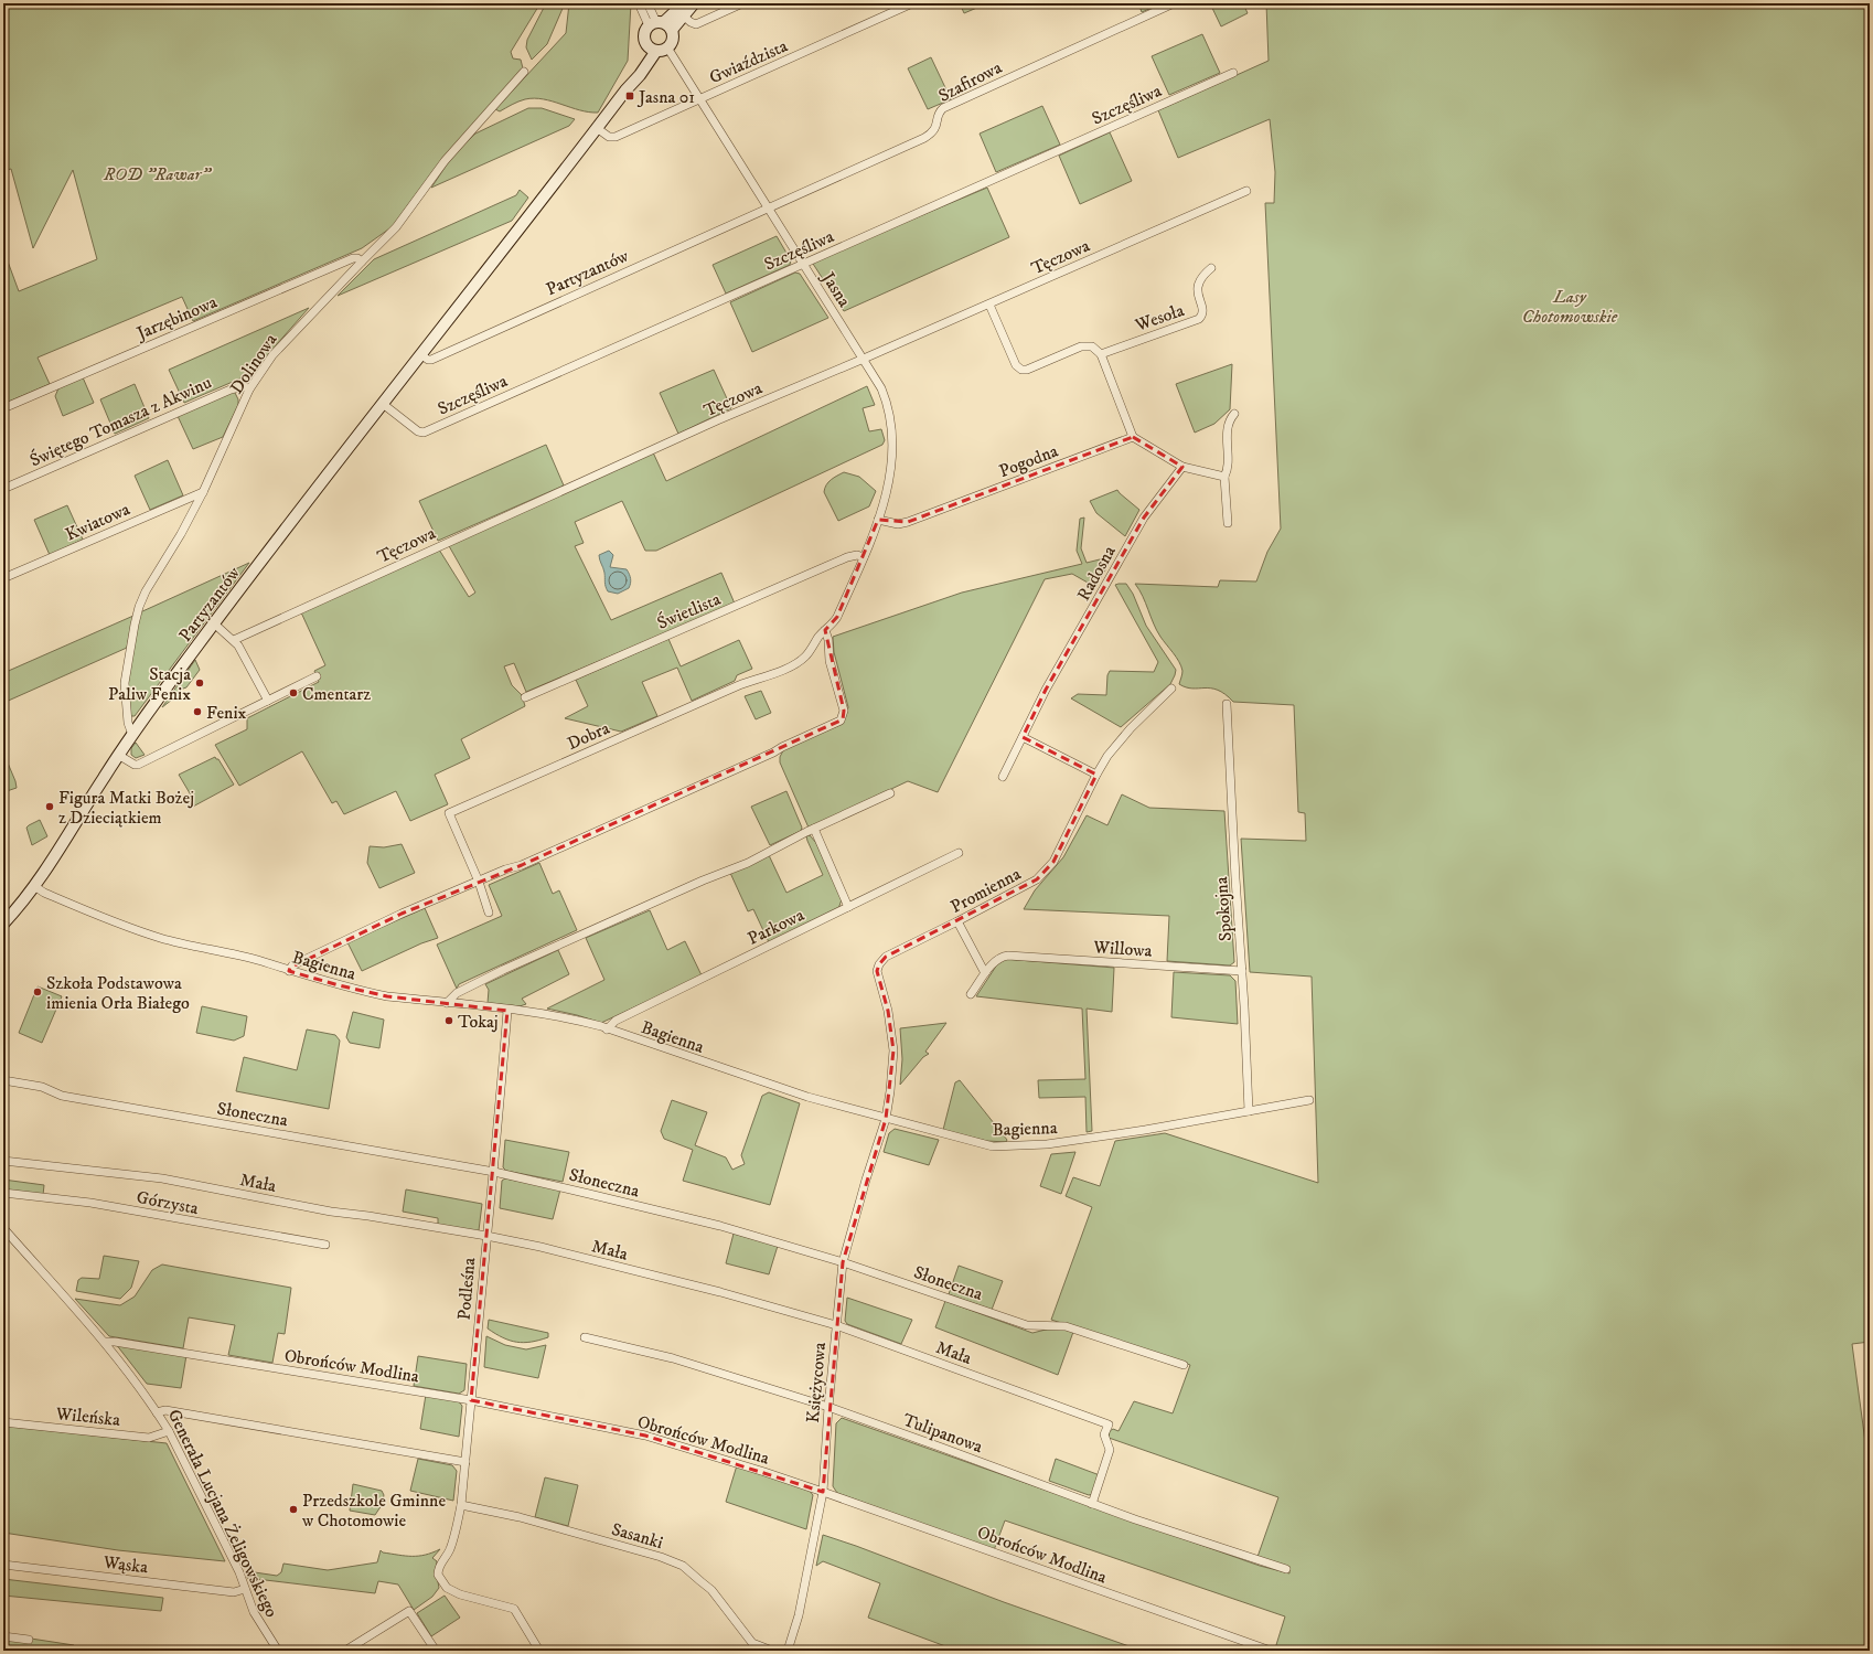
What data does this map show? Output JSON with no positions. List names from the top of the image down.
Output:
{
  "streets": {
    "street": [
      "Gwiaździsta",
      "Szafirowa",
      "Szczęśliwa",
      "Tęczowa",
      "Partyzantów",
      "Jasna",
      "Jarzębinowa",
      "Wesoła",
      "Dolinowa",
      "Świętego Tomasza z Akwinu",
      "Pogodna",
      "Kwiatowa",
      "Radosna",
      "Świetlista",
      "Dobra",
      "Promienna",
      "Spokojna",
      "Parkowa",
      "Willowa",
      "Bagienna",
      "Słoneczna",
      "Mała",
      "Górzysta",
      "Podleśna",
      "Obrońców Modlina",
      "Księżycowa",
      "Wileńska",
      "Tulipanowa",
      "Generała Lucjana Żeligowskiego",
      "Sasanki",
      "Wąska"
    ]
  },
  "crossings": [
    ["Gwiaździsta", "Partyzantów"],
    ["Gwiaździsta", "Jasna"],
    ["Szafirowa", "Partyzantów"],
    ["Szafirowa", "Jasna"],
    ["Szczęśliwa", "Partyzantów"],
    ["Szczęśliwa", "Jasna"],
    ["Tęczowa", "Jasna"],
    ["Partyzantów", "Jasna"],
    ["Partyzantów", "Dolinowa"],
    ["Partyzantów", "Bagienna"],
    ["Jasna", "Pogodna"],
    ["Jasna", "Świetlista"],
    ["Jasna", "Dobra"],
    ["Jarzębinowa", "Dolinowa"],
    ["Dolinowa", "Świętego Tomasza z Akwinu"],
    ["Dolinowa", "Kwiatowa"],
    ["Promienna", "Bagienna"],
    ["Promienna", "Księżycowa"],
    ["Spokojna", "Willowa"],
    ["Spokojna", "Bagienna"],
    ["Parkowa", "Bagienna"],
    ["Bagienna", "Podleśna"],
    ["Bagienna", "Księżycowa"],
    ["Słoneczna", "Podleśna"],
    ["Słoneczna", "Księżycowa"],
    ["Mała", "Podleśna"],
    ["Mała", "Księżycowa"],
    ["Mała", "Tulipanowa"],
    ["Podleśna", "Obrońców Modlina"],
    ["Podleśna", "Sasanki"],
    ["Obrońców Modlina", "Księżycowa"],
    ["Obrońców Modlina", "Generała Lucjana Żeligowskiego"],
    ["Księżycowa", "Tulipanowa"],
    ["Wileńska", "Generała Lucjana Żeligowskiego"],
    ["Generała Lucjana Żeligowskiego", "Wąska"]
  ],
  "parks": ["ROD \"Rawar\"", "Lasy Chotomowskie"],
  "places": {
    "transit": ["Jasna 01"],
    "other": [
      "Stacja Paliw Fenix",
      "Cmentarz",
      "Fenix",
      "Figura Matki Bożej z Dzieciątkiem",
      "Szkoła Podstawowa imienia Orła Białego",
      "Tokaj",
      "Przedszkole Gminne w Chotomowie"
    ]
  }
}
